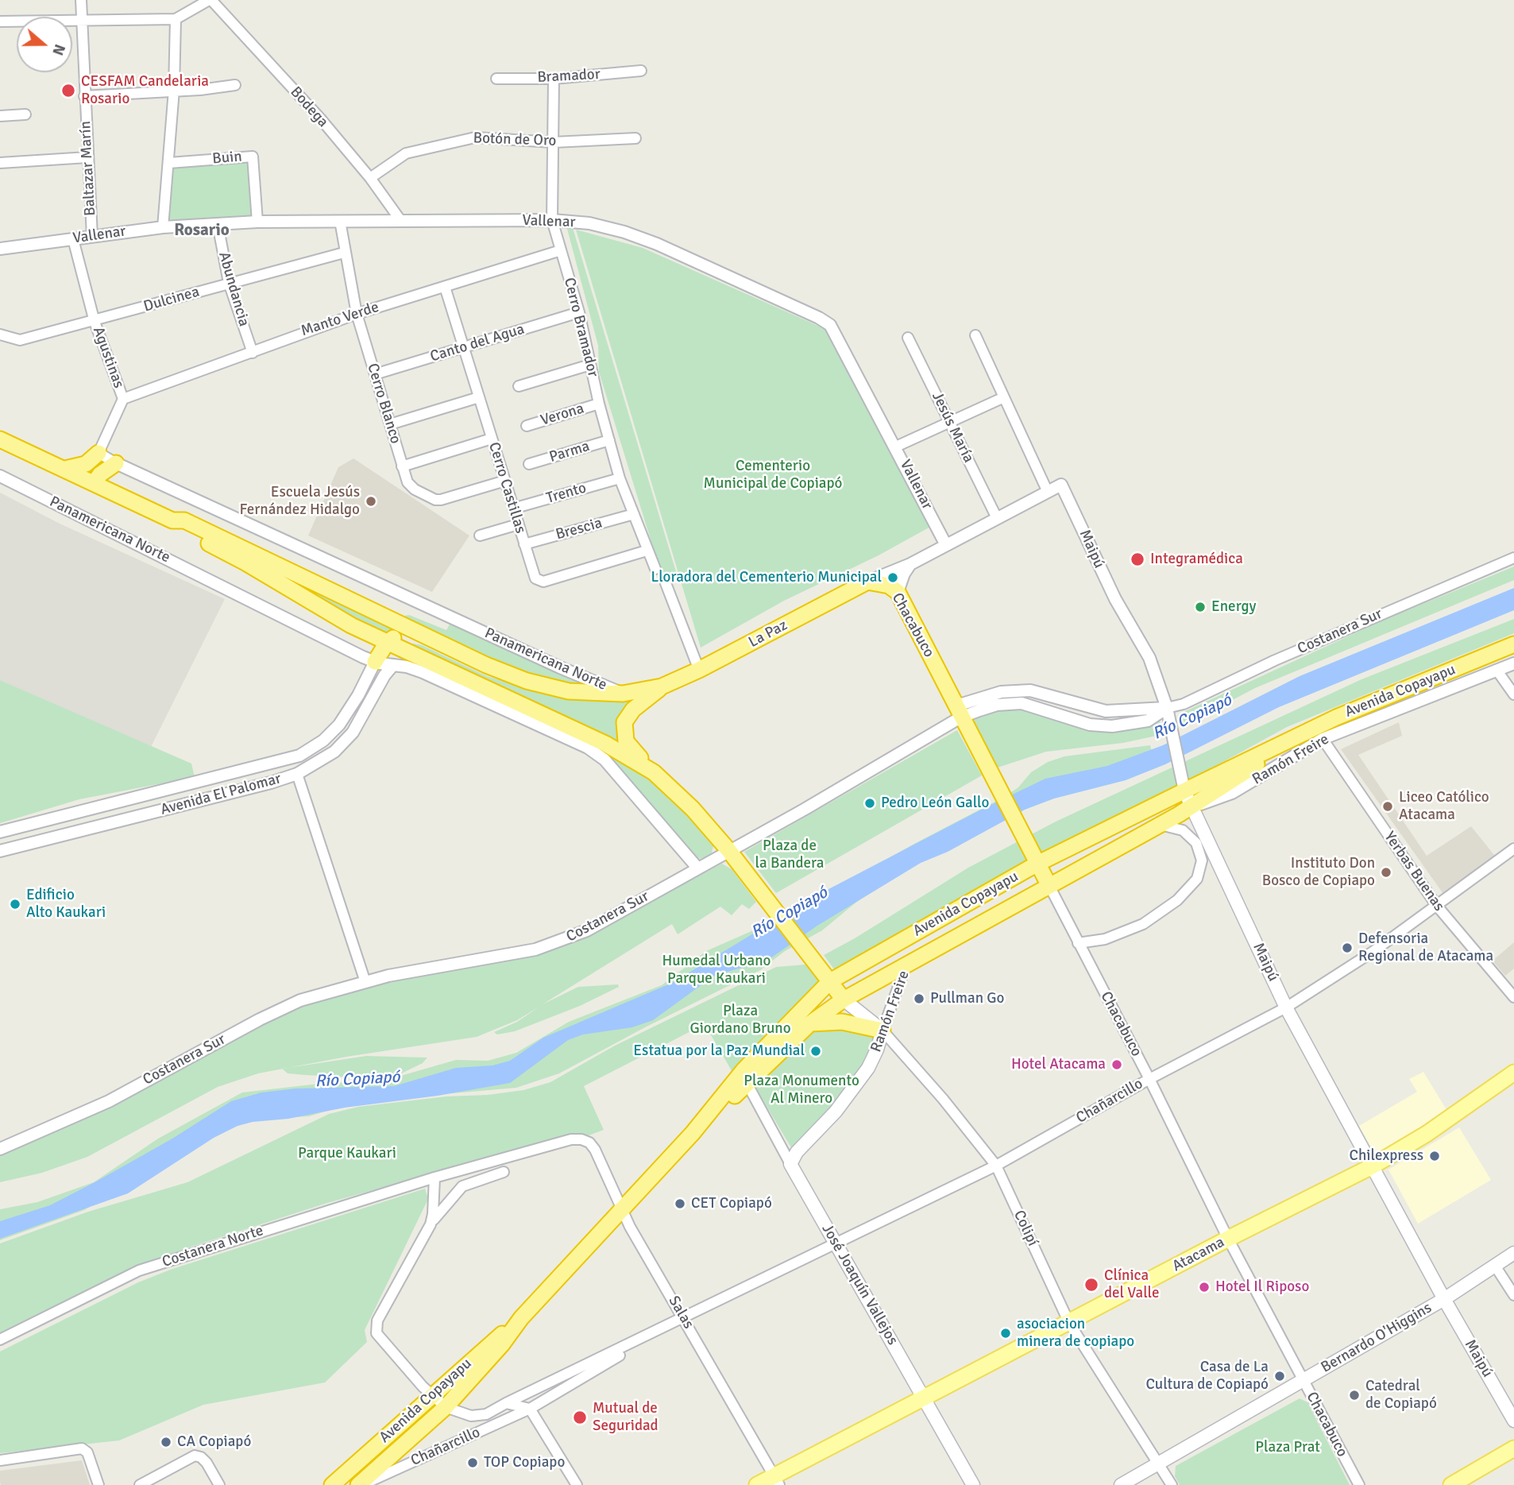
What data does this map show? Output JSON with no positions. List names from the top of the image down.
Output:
{
  "streets": {
    "highway": [
      "Panamericana Norte",
      "Chacabuco",
      "La Paz",
      "Avenida Copayapu"
    ],
    "main road": [
      "Maipú",
      "Ramón Freire",
      "Colipí",
      "Atacama",
      "José Joaquín Vallejos",
      "Bernardo O'Higgins"
    ],
    "street": [
      "Bramador",
      "Bodega",
      "Botón de Oro",
      "Buin",
      "Baltazar Marín",
      "Vallenar",
      "Abundancia",
      "Dulcinea",
      "Manto Verde",
      "Cerro Bramador",
      "Canto del Agua",
      "Agustinas",
      "Cerro Blanco",
      "Verona",
      "Jesús María",
      "Parma",
      "Cerro Castillas",
      "Trento",
      "Brescia",
      "Costanera Sur",
      "Avenida El Palomar",
      "Yerbas Buenas",
      "Chañarcillo",
      "Costanera Norte",
      "Salas"
    ]
  },
  "crossings": [
    ["Bramador", "Cerro Bramador"],
    ["Bodega", "Botón de Oro"],
    ["Bodega", "Vallenar"],
    ["Botón de Oro", "Cerro Bramador"],
    ["Buin", "Vallenar"],
    ["Baltazar Marín", "Vallenar"],
    ["Vallenar", "Abundancia"],
    ["Vallenar", "Cerro Bramador"],
    ["Vallenar", "Agustinas"],
    ["Vallenar", "Cerro Blanco"],
    ["Vallenar", "La Paz"],
    ["Abundancia", "Dulcinea"],
    ["Abundancia", "Manto Verde"],
    ["Dulcinea", "Agustinas"],
    ["Dulcinea", "Cerro Blanco"],
    ["Manto Verde", "Cerro Bramador"],
    ["Manto Verde", "Agustinas"],
    ["Manto Verde", "Cerro Blanco"],
    ["Manto Verde", "Cerro Castillas"],
    ["Cerro Bramador", "Canto del Agua"],
    ["Cerro Bramador", "Verona"],
    ["Cerro Bramador", "Parma"],
    ["Cerro Bramador", "Cerro Castillas"],
    ["Cerro Bramador", "Trento"],
    ["Cerro Bramador", "Brescia"],
    ["Canto del Agua", "Cerro Blanco"],
    ["Canto del Agua", "Cerro Castillas"],
    ["Cerro Blanco", "Cerro Castillas"],
    ["Jesús María", "La Paz"],
    ["Cerro Castillas", "Trento"],
    ["Cerro Castillas", "Brescia"],
    ["Panamericana Norte", "Costanera Sur"],
    ["Panamericana Norte", "La Paz"],
    ["Panamericana Norte", "Avenida Copayapu"],
    ["Panamericana Norte", "Avenida El Palomar"],
    ["Panamericana Norte", "Colipí"],
    ["Maipú", "Costanera Sur"],
    ["Maipú", "La Paz"],
    ["Maipú", "Avenida Copayapu"],
    ["Maipú", "Ramón Freire"],
    ["Maipú", "Chañarcillo"],
    ["Maipú", "Atacama"],
    ["Maipú", "Bernardo O'Higgins"],
    ["Chacabuco", "Costanera Sur"],
    ["Chacabuco", "La Paz"],
    ["Chacabuco", "Avenida Copayapu"],
    ["Chacabuco", "Chañarcillo"],
    ["Chacabuco", "Atacama"],
    ["Chacabuco", "Bernardo O'Higgins"],
    ["Avenida Copayapu", "Ramón Freire"],
    ["Avenida Copayapu", "Chañarcillo"],
    ["Avenida Copayapu", "Colipí"],
    ["Avenida Copayapu", "José Joaquín Vallejos"],
    ["Avenida Copayapu", "Salas"],
    ["Ramón Freire", "Yerbas Buenas"],
    ["Ramón Freire", "Colipí"],
    ["Ramón Freire", "José Joaquín Vallejos"],
    ["Yerbas Buenas", "Chañarcillo"],
    ["Chañarcillo", "Colipí"],
    ["Chañarcillo", "José Joaquín Vallejos"],
    ["Chañarcillo", "Salas"],
    ["Colipí", "Atacama"],
    ["Colipí", "Bernardo O'Higgins"],
    ["Costanera Norte", "Salas"],
    ["Atacama", "José Joaquín Vallejos"],
    ["Atacama", "Salas"]
  ],
  "districts": ["Rosario"],
  "water": ["Río Copiapó"],
  "parks": [
    "Cementerio Municipal de Copiapó",
    "Plaza de la Bandera",
    "Humedal Urbano Parque Kaukari",
    "Plaza Giordano Bruno",
    "Plaza Monumento Al Minero",
    "Parque Kaukari",
    "Plaza Prat"
  ],
  "places": [
    "CESFAM Candelaria Rosario",
    "Escuela Jesús Fernández Hidalgo",
    "Integramédica",
    "Lloradora del Cementerio Municipal",
    "Energy",
    "Pedro León Gallo",
    "Liceo Católico Atacama",
    "Instituto Don Bosco de Copiapo",
    "Edificio Alto Kaukari",
    "Defensoria Regional de Atacama",
    "Pullman Go",
    "Estatua por la Paz Mundial",
    "Hotel Atacama",
    "Chilexpress",
    "CET Copiapó",
    "Clínica del Valle",
    "Hotel Il Riposo",
    "asociacion minera de copiapo",
    "Casa de La Cultura de Copiapó",
    "Catedral de Copiapó",
    "Mutual de Seguridad",
    "CA Copiapó",
    "TOP Copiapo"
  ],
  "north": "right"
}
